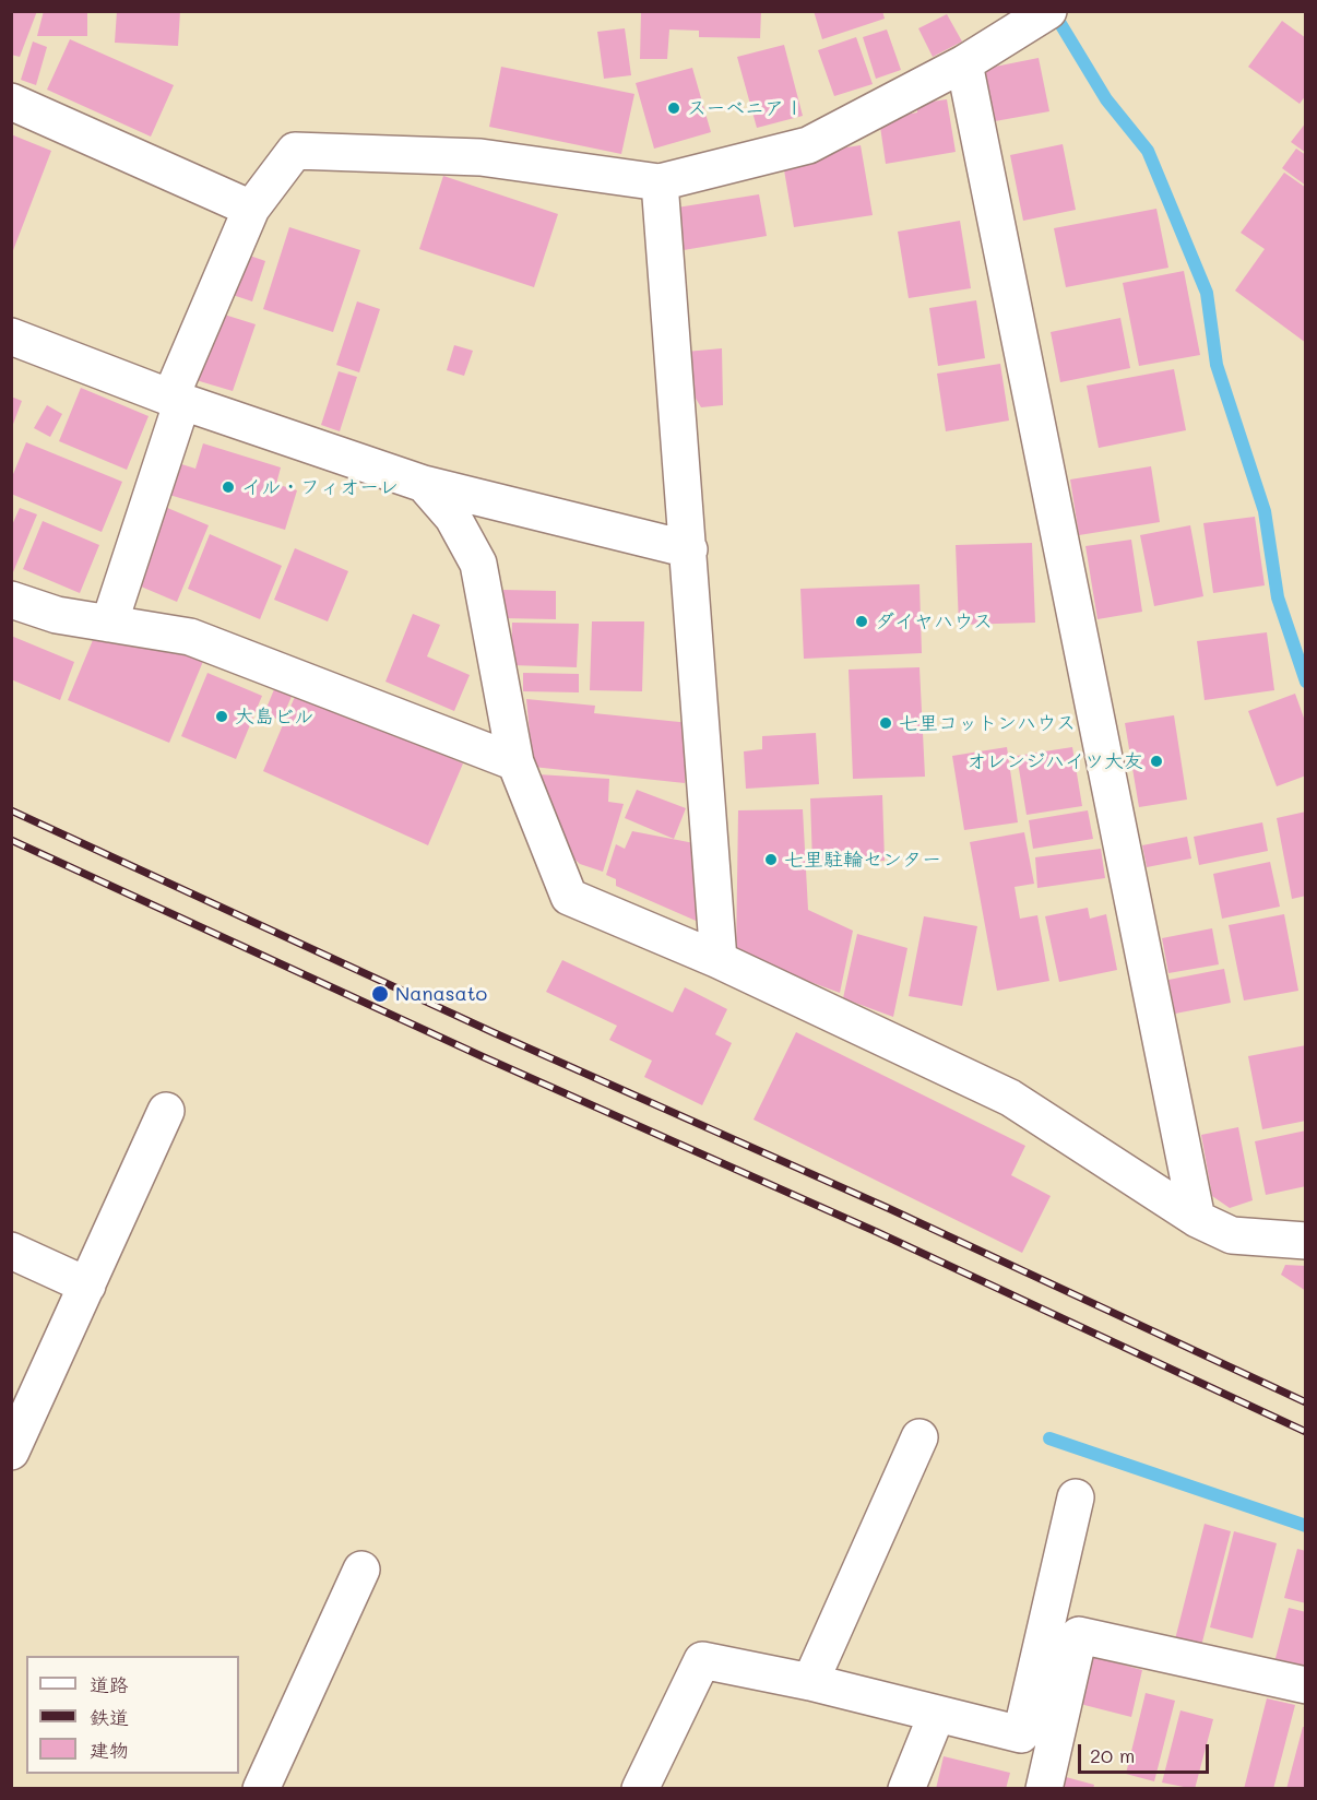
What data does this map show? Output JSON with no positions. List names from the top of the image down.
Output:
{
  "places": [
    "スーベニアⅠ",
    "イル・フィオーレ",
    "ダイヤハウス",
    "大島ビル",
    "七里コットンハウス",
    "オレンジハイツ大友",
    "七里駐輪センター",
    "Nanasato"
  ],
  "legend": ["道路", "鉄道", "建物"],
  "scale_bar": "20 m"
}
